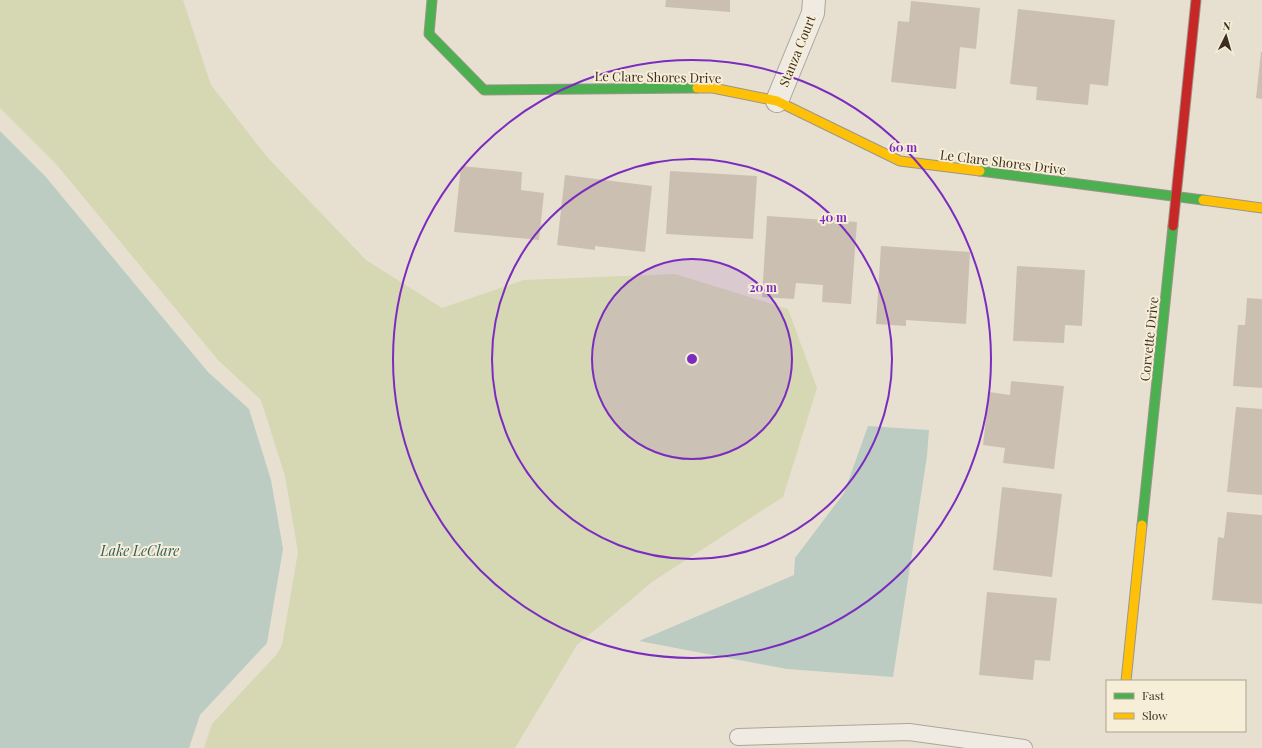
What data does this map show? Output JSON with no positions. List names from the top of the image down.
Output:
{
  "streets": {
    "street": ["Stanza Court", "Le Clare Shores Drive", "Corvette Drive"]
  },
  "crossings": [
    ["Stanza Court", "Le Clare Shores Drive"],
    ["Le Clare Shores Drive", "Corvette Drive"]
  ],
  "water": ["Lake LeClare"],
  "legend": ["Fast", "Slow"],
  "north": "top",
  "rings": ["60 m", "40 m", "20 m"]
}
